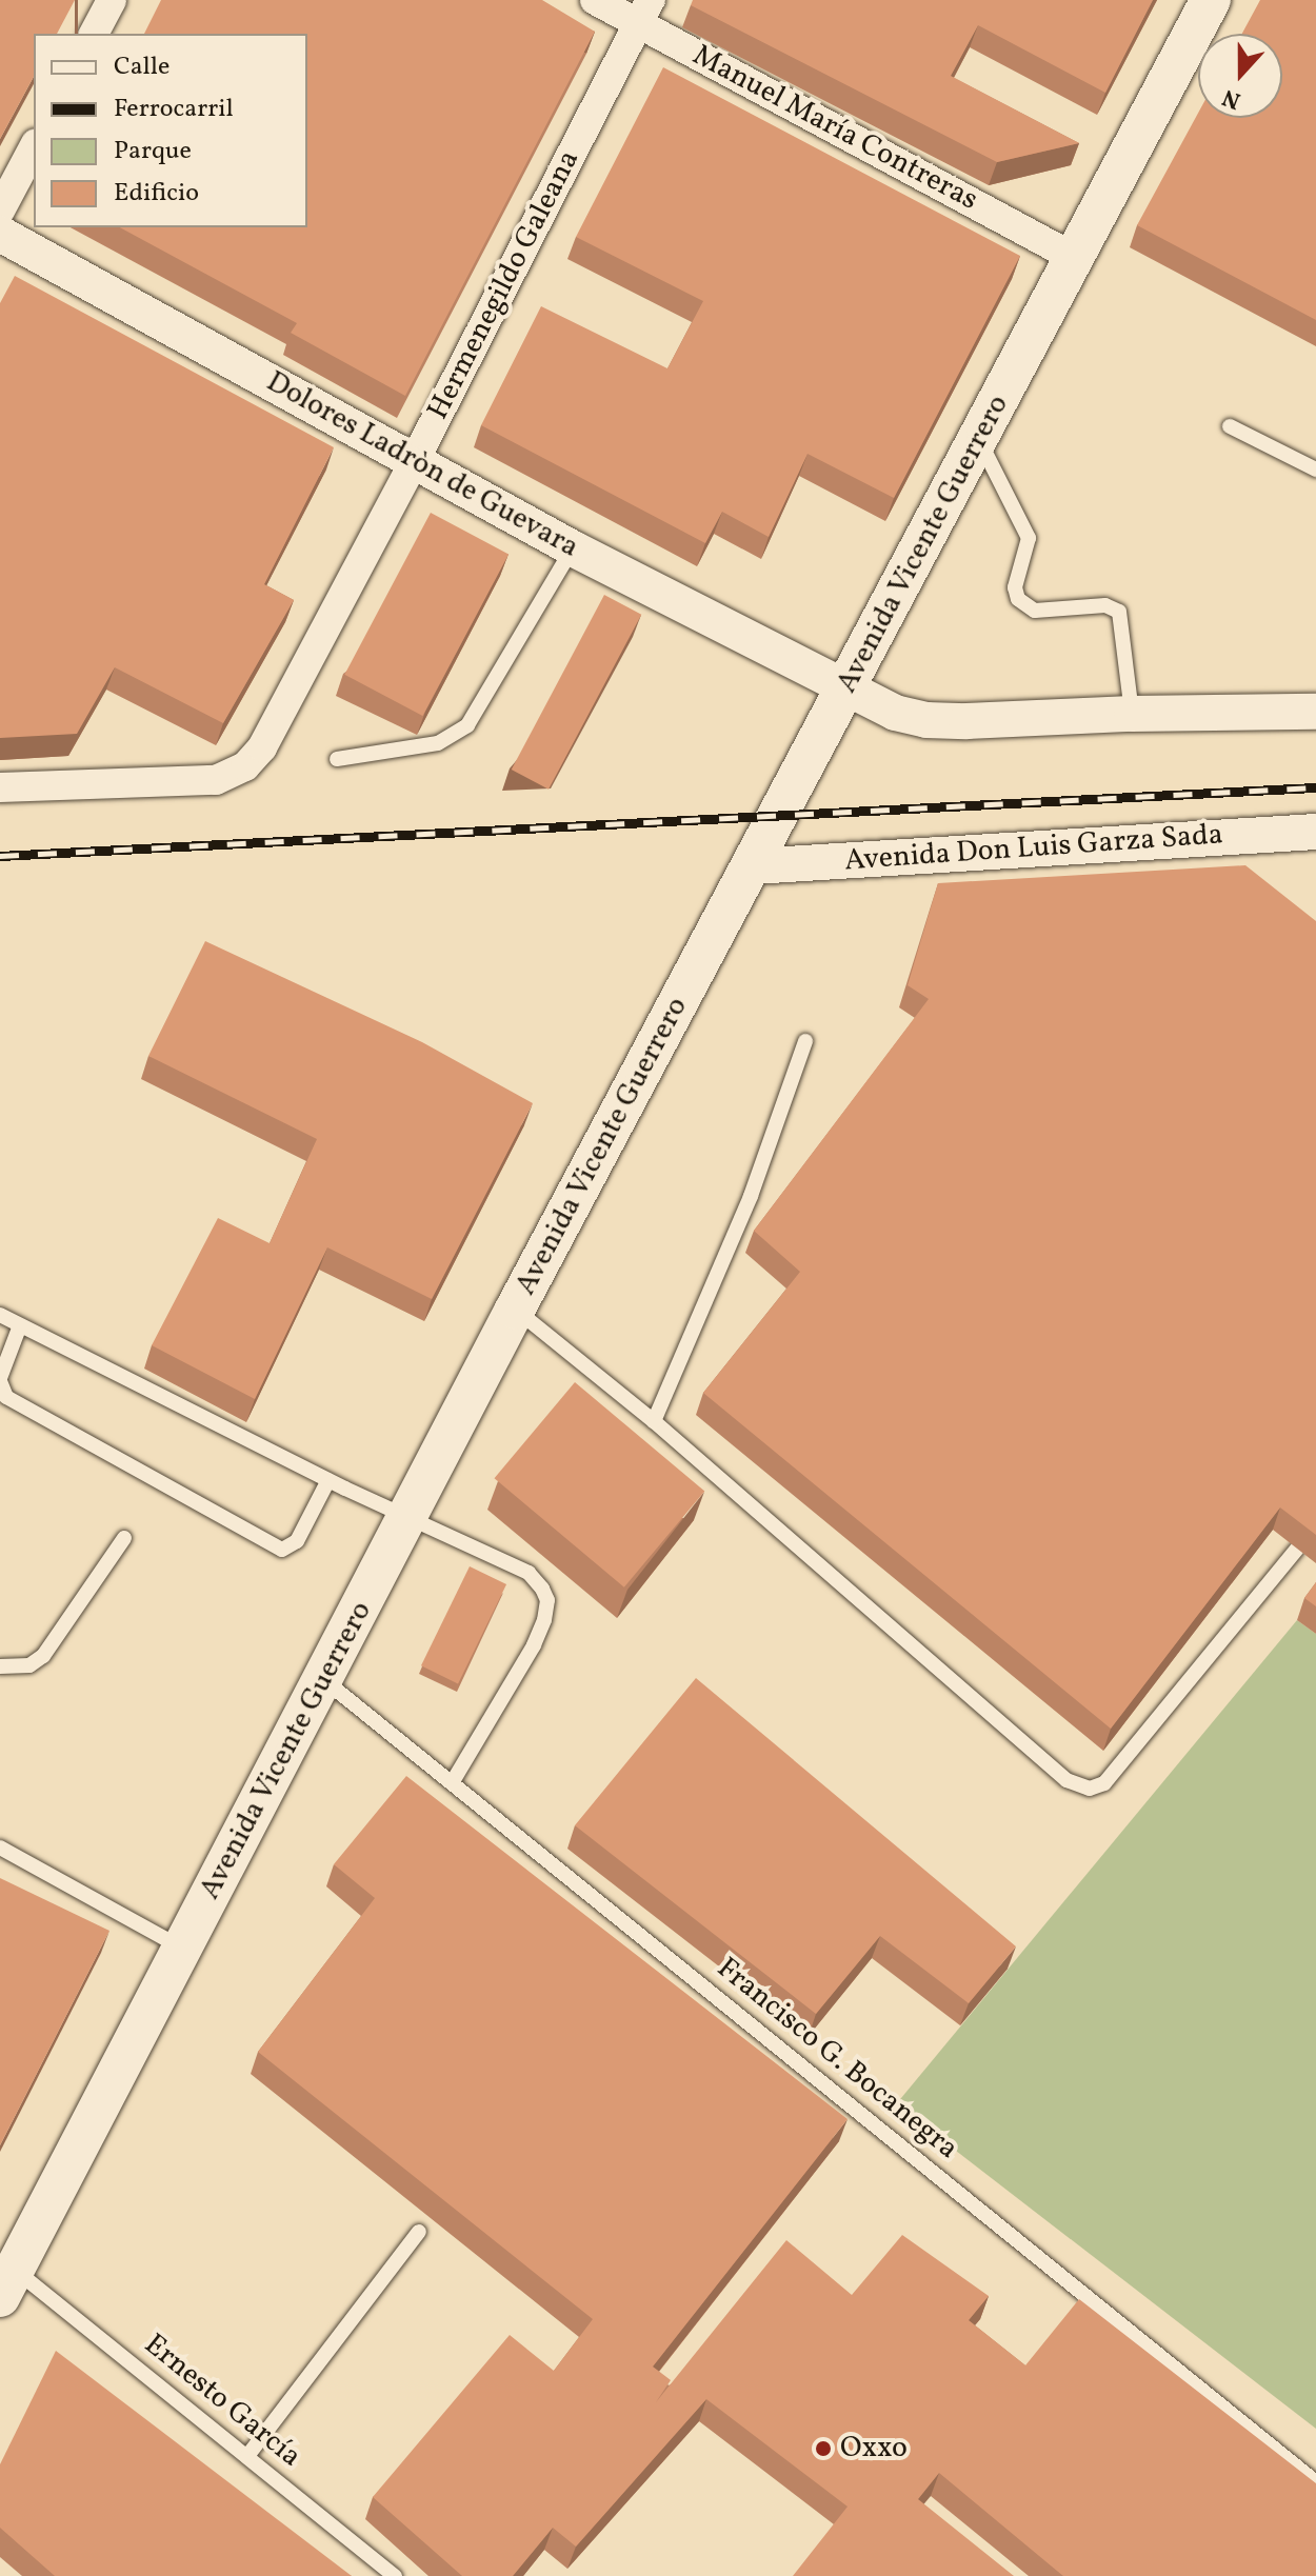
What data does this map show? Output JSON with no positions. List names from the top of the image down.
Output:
{
  "streets": {
    "main road": ["Avenida Vicente Guerrero"],
    "street": [
      "Manuel María Contreras",
      "Hermenegildo Galeana",
      "Dolores Ladròn de Guevara",
      "Avenida Don Luis Garza Sada"
    ],
    "lane": ["Francisco G. Bocanegra", "Ernesto García"]
  },
  "crossings": [
    ["Manuel María Contreras", "Hermenegildo Galeana"],
    ["Manuel María Contreras", "Avenida Vicente Guerrero"],
    ["Hermenegildo Galeana", "Dolores Ladròn de Guevara"],
    ["Dolores Ladròn de Guevara", "Avenida Vicente Guerrero"],
    ["Avenida Vicente Guerrero", "Avenida Don Luis Garza Sada"],
    ["Avenida Vicente Guerrero", "Francisco G. Bocanegra"],
    ["Avenida Vicente Guerrero", "Ernesto García"]
  ],
  "places": ["Oxxo"],
  "legend": [
    "Calle",
    "Ferrocarril",
    "Parque",
    "Edificio"
  ],
  "north": "bottom"
}
